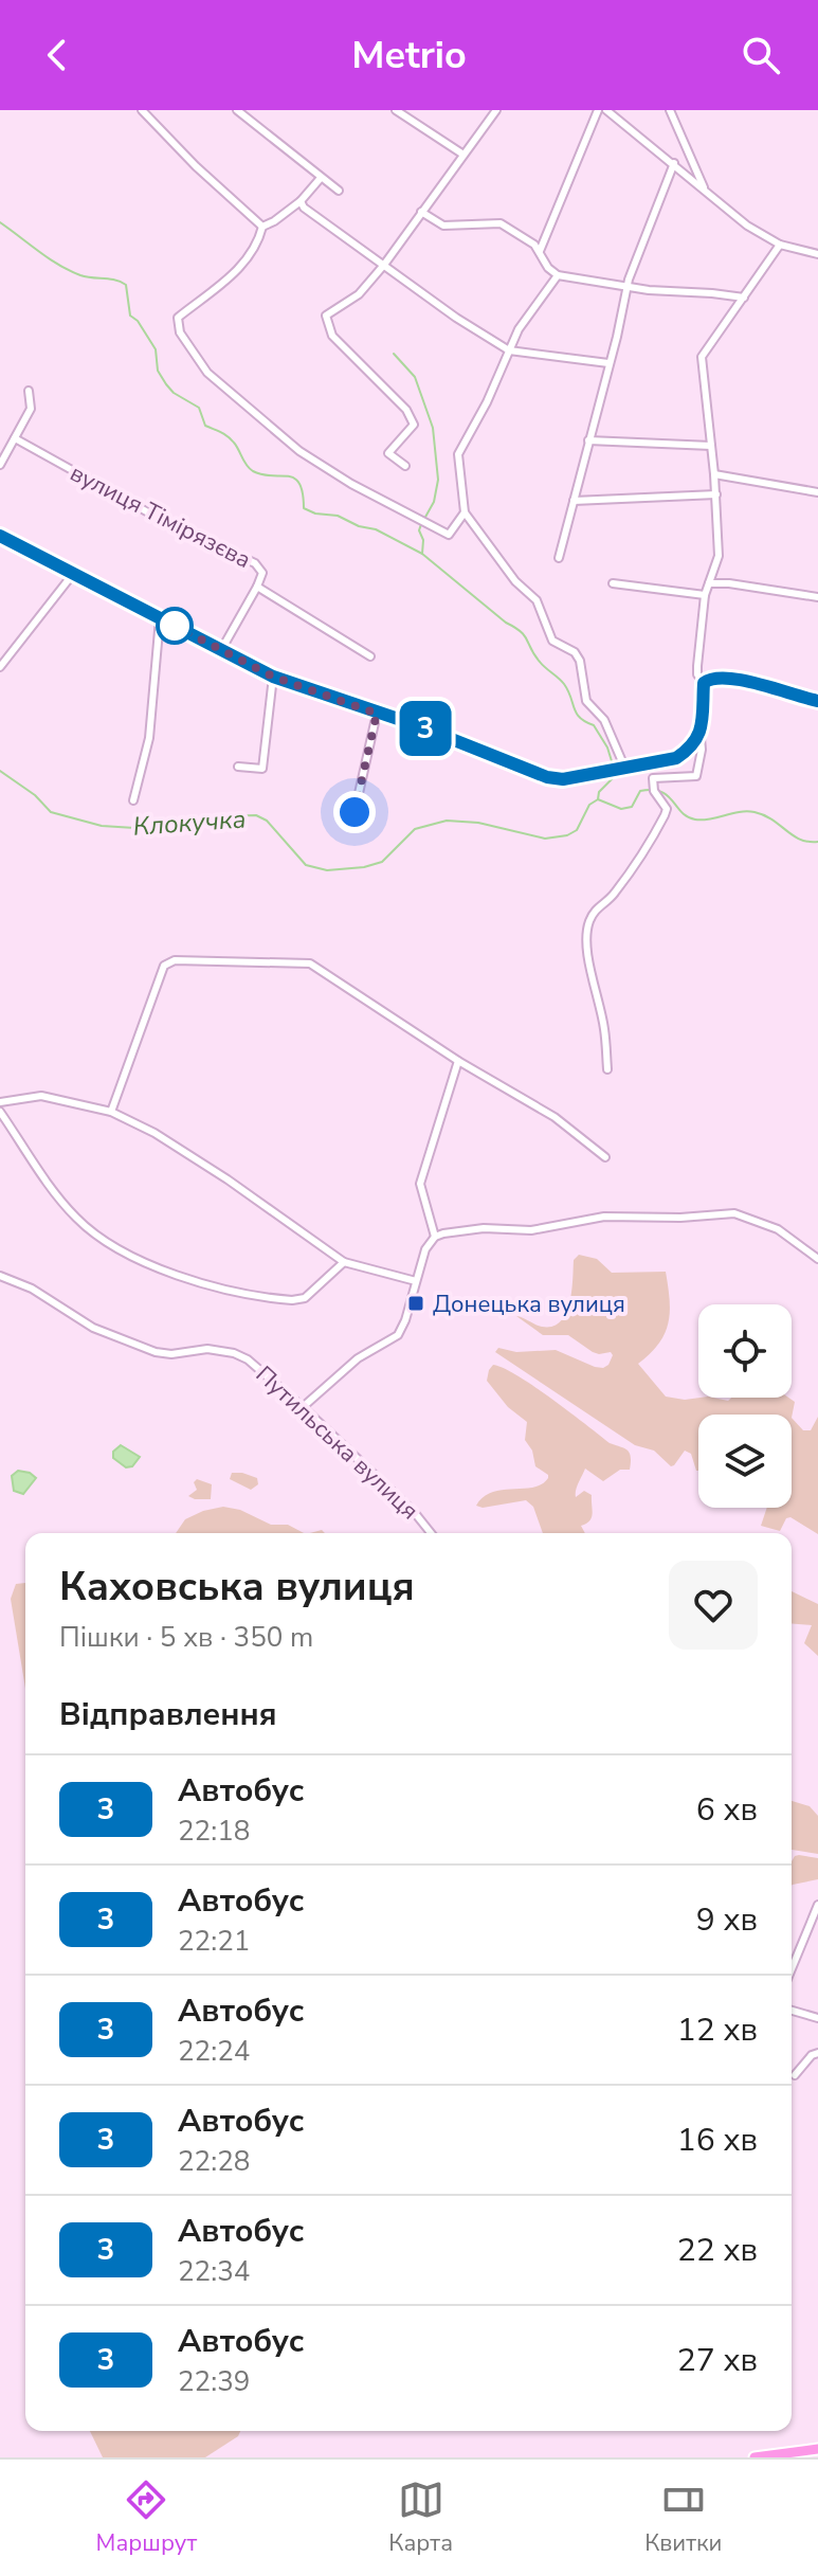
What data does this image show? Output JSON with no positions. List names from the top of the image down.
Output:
{
  "streets": {
    "street": ["вулиця Тімірязєва", "Путильська вулиця"]
  },
  "water": ["Клокучка"],
  "places": {
    "transit": ["Донецька вулиця"]
  },
  "lines": ["bus line 3"],
  "page": {
    "header": "Metrio",
    "on_map": "3",
    "heading": [
      ["Каховська вулиця", "Пішки · 5 хв · 350 m"],
      "Відправлення"
    ],
    "list": [
      {
        "mark": "3",
        "name": "Автобус",
        "note": "22:18",
        "value": "6 хв"
      },
      {
        "mark": "3",
        "name": "Автобус",
        "note": "22:21",
        "value": "9 хв"
      },
      {
        "mark": "3",
        "name": "Автобус",
        "note": "22:24",
        "value": "12 хв"
      },
      {
        "mark": "3",
        "name": "Автобус",
        "note": "22:28",
        "value": "16 хв"
      },
      {
        "mark": "3",
        "name": "Автобус",
        "note": "22:34",
        "value": "22 хв"
      },
      {
        "mark": "3",
        "name": "Автобус",
        "note": "22:39",
        "value": "27 хв"
      }
    ],
    "tabs": ["Маршрут", "Карта", "Квитки"]
  }
}
